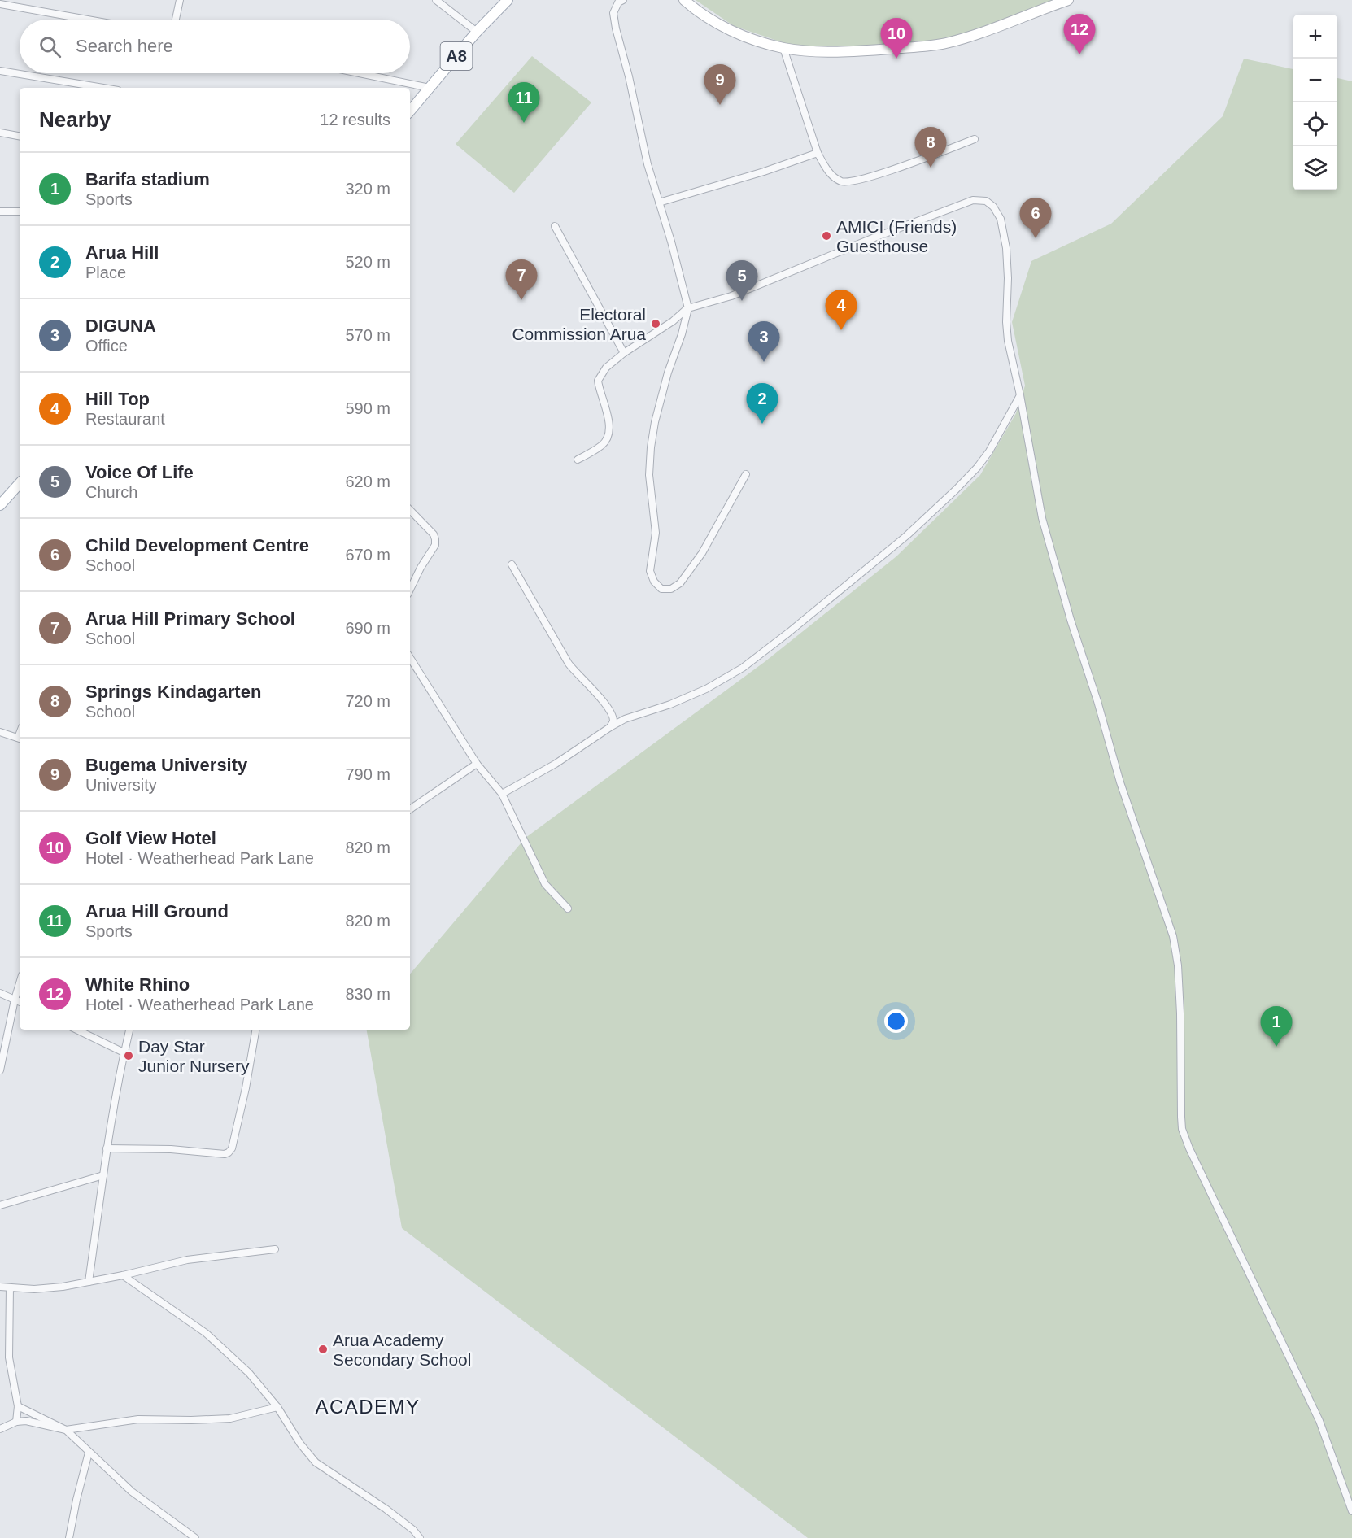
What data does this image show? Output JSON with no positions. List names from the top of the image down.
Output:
{
  "streets": {
    "main road": ["A8"]
  },
  "districts": ["ACADEMY"],
  "places": [
    "AMICI (Friends) Guesthouse",
    "Electoral Commission Arua",
    "Day Star Junior Nursery",
    "Arua Academy Secondary School"
  ],
  "page": {
    "pins": [
      "12",
      "10",
      "9",
      "11",
      "8",
      "6",
      "7",
      "5",
      "4",
      "3",
      "2",
      "1"
    ],
    "map_buttons": ["+", "−"],
    "search": "Search here",
    "heading": ["Nearby", "12 results"],
    "list": [
      {
        "mark": "1",
        "name": "Barifa stadium",
        "note": "Sports",
        "value": "320 m"
      },
      {
        "mark": "2",
        "name": "Arua Hill",
        "note": "Place",
        "value": "520 m"
      },
      {
        "mark": "3",
        "name": "DIGUNA",
        "note": "Office",
        "value": "570 m"
      },
      {
        "mark": "4",
        "name": "Hill Top",
        "note": "Restaurant",
        "value": "590 m"
      },
      {
        "mark": "5",
        "name": "Voice Of Life",
        "note": "Church",
        "value": "620 m"
      },
      {
        "mark": "6",
        "name": "Child Development Centre",
        "note": "School",
        "value": "670 m"
      },
      {
        "mark": "7",
        "name": "Arua Hill Primary School",
        "note": "School",
        "value": "690 m"
      },
      {
        "mark": "8",
        "name": "Springs Kindagarten",
        "note": "School",
        "value": "720 m"
      },
      {
        "mark": "9",
        "name": "Bugema University",
        "note": "University",
        "value": "790 m"
      },
      {
        "mark": "10",
        "name": "Golf View Hotel",
        "note": "Hotel · Weatherhead Park Lane",
        "value": "820 m"
      },
      {
        "mark": "11",
        "name": "Arua Hill Ground",
        "note": "Sports",
        "value": "820 m"
      },
      {
        "mark": "12",
        "name": "White Rhino",
        "note": "Hotel · Weatherhead Park Lane",
        "value": "830 m"
      }
    ]
  }
}
